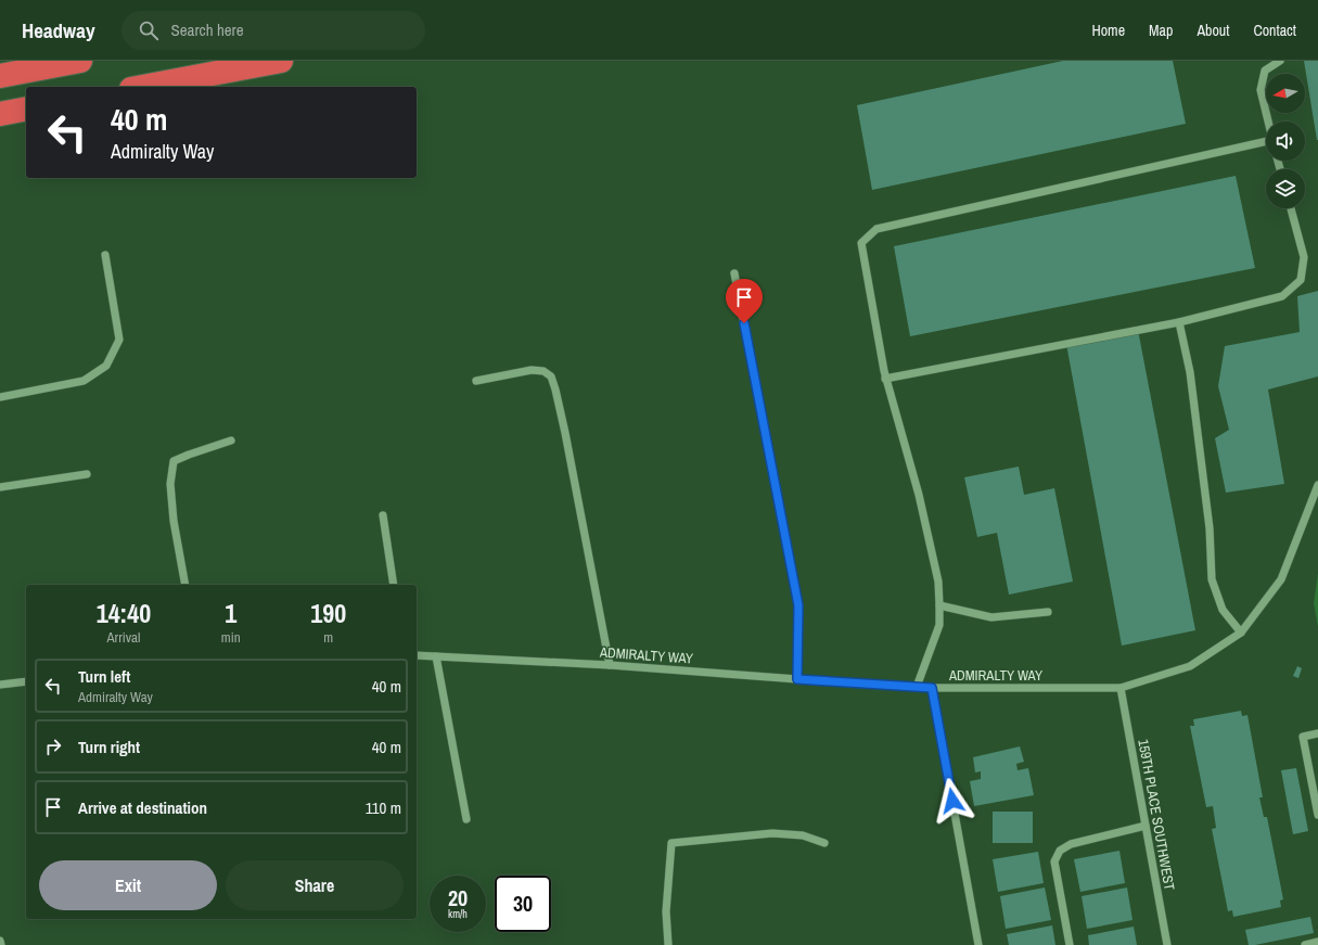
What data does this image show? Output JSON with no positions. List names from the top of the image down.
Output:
{
  "streets": {
    "street": ["ADMIRALTY WAY", "159TH PLACE SOUTHWEST"]
  },
  "crossings": [
    ["ADMIRALTY WAY", "159TH PLACE SOUTHWEST"]
  ],
  "north": "left",
  "page": {
    "header": "Headway",
    "search": "Search here",
    "nav": [
      "Home",
      "Map",
      "About",
      "Contact"
    ],
    "turn": ["40 m", "Admiralty Way"],
    "eta": [
      "14:40",
      "Arrival",
      "1",
      "min",
      "190",
      "m"
    ],
    "list": [
      {
        "name": "Turn left",
        "note": "Admiralty Way",
        "value": "40 m"
      },
      {
        "name": "Turn right",
        "value": "40 m"
      },
      {
        "name": "Arrive at destination",
        "value": "110 m"
      }
    ],
    "buttons": ["Exit", "Share"],
    "speed": "20 km/h",
    "limit": "30"
  }
}
